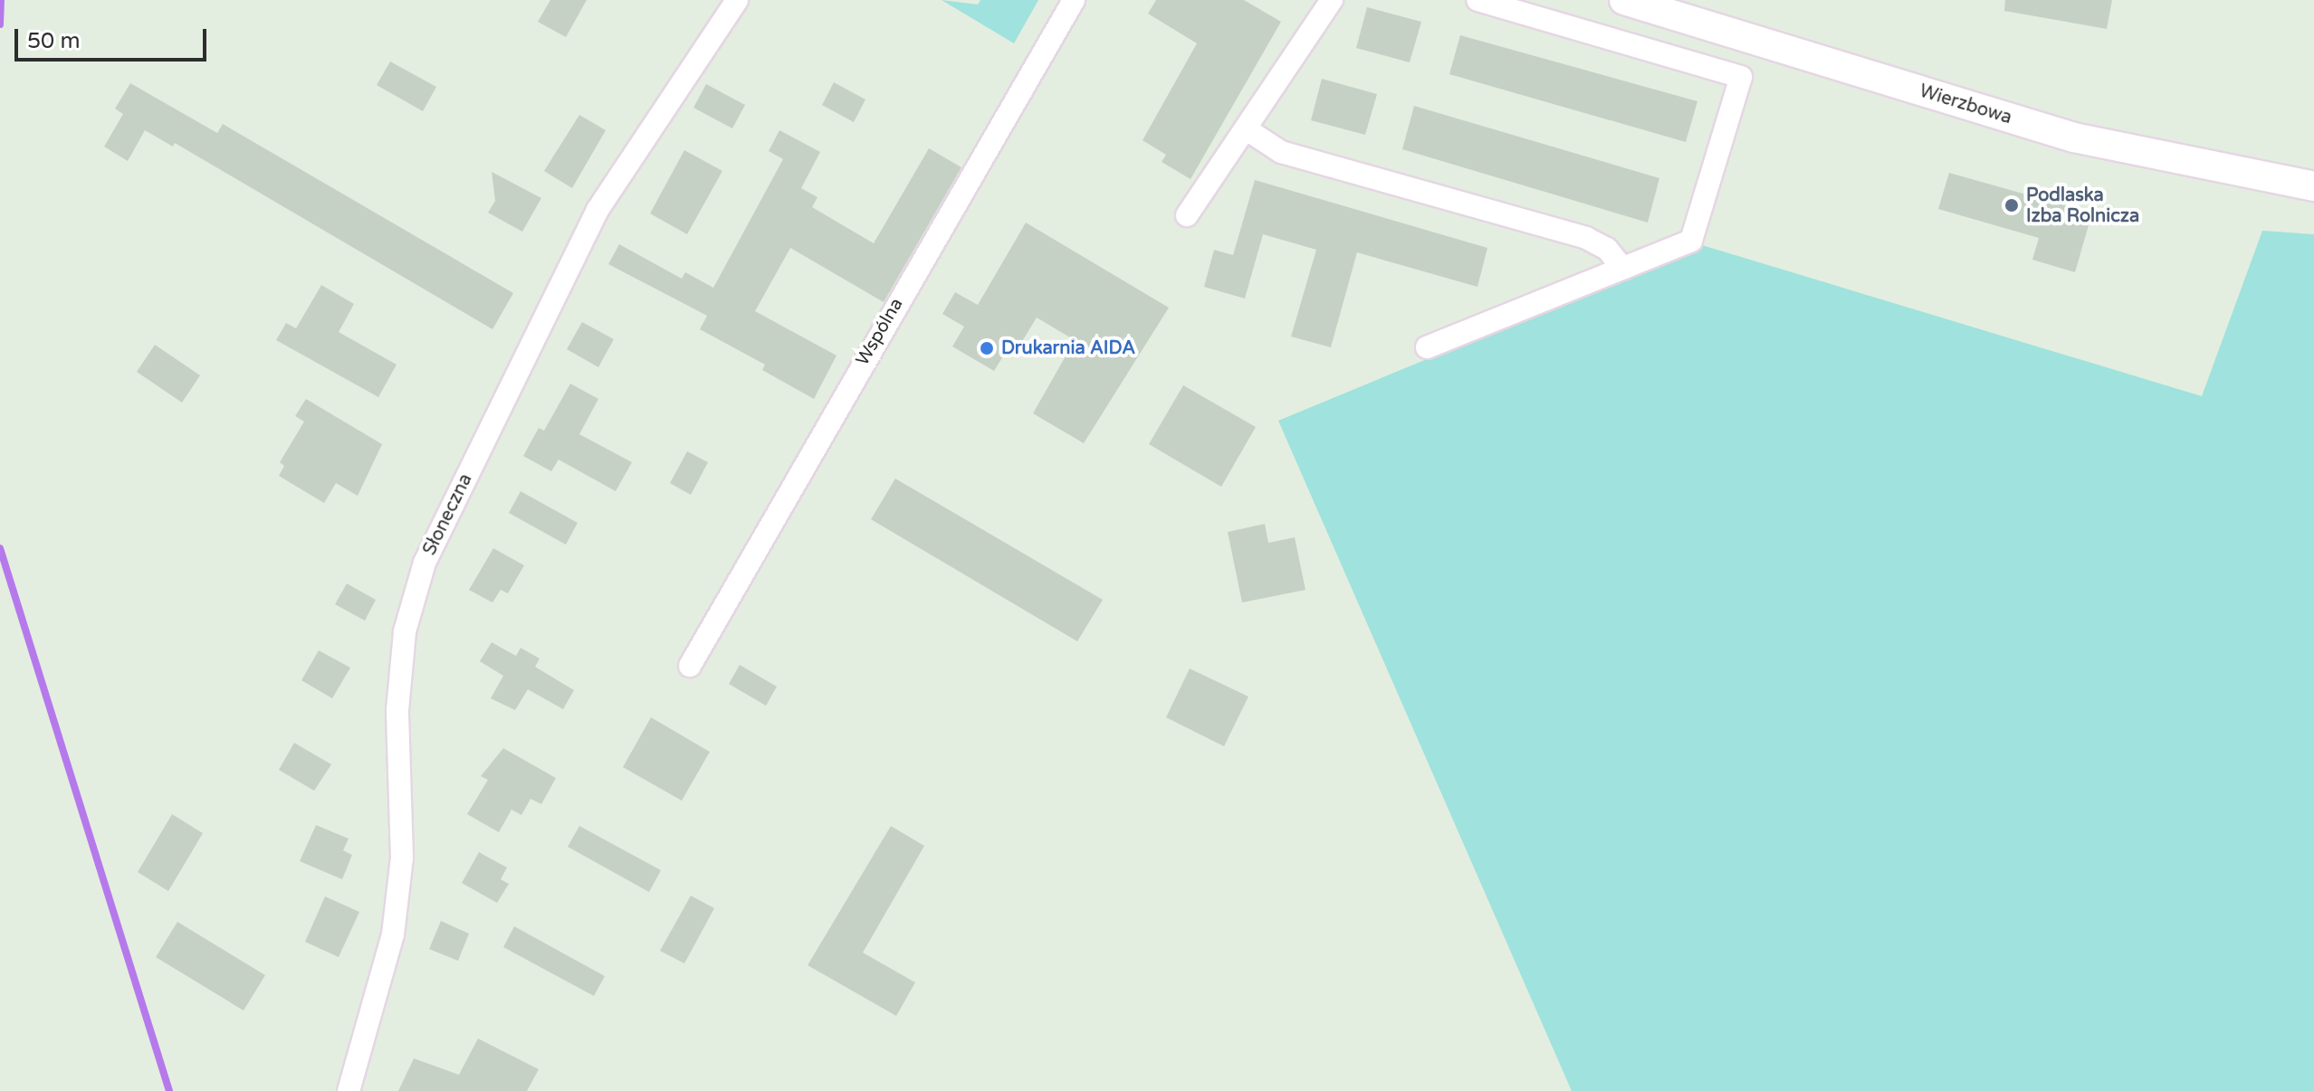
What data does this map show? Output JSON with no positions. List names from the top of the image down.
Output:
{
  "streets": {
    "street": ["Wierzbowa", "Wspólna", "Słoneczna"]
  },
  "places": ["Podlaska Izba Rolnicza", "Drukarnia AIDA"],
  "scale_bar": "50 m"
}
